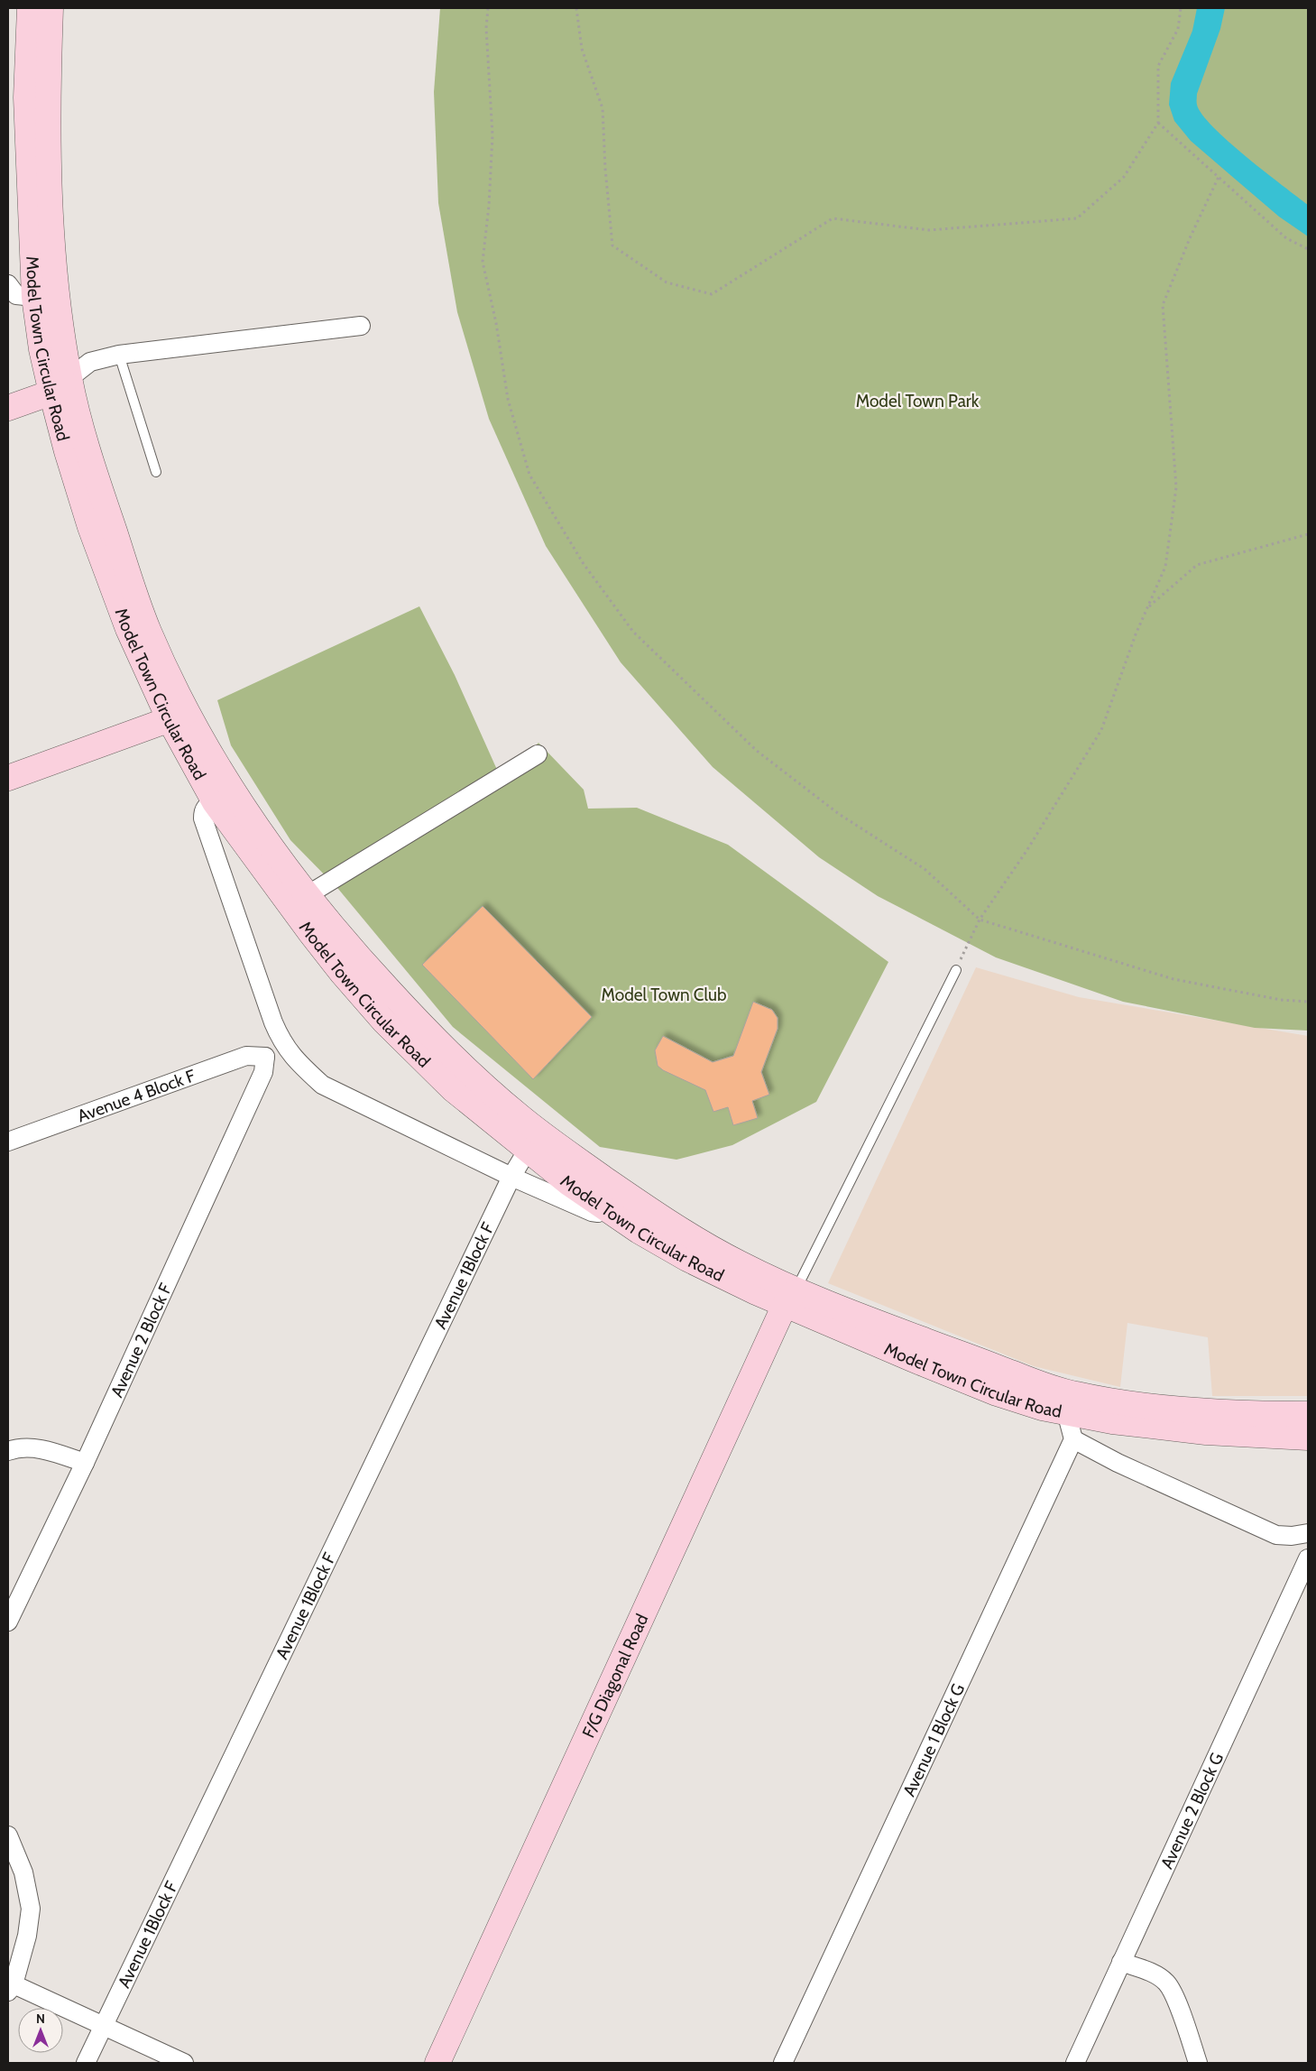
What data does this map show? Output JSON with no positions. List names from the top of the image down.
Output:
{
  "streets": {
    "main road": ["Model Town Circular Road", "F/G Diagonal Road"],
    "street": [
      "Avenue 4 Block F",
      "Avenue 1Block F",
      "Avenue 2 Block F",
      "Avenue 1 Block G",
      "Avenue 2 Block G"
    ]
  },
  "crossings": [
    ["Model Town Circular Road", "Avenue 1Block F"],
    ["Model Town Circular Road", "F/G Diagonal Road"],
    ["Avenue 4 Block F", "Avenue 2 Block F"]
  ],
  "parks": ["Model Town Park", "Model Town Club"],
  "north": "top"
}
